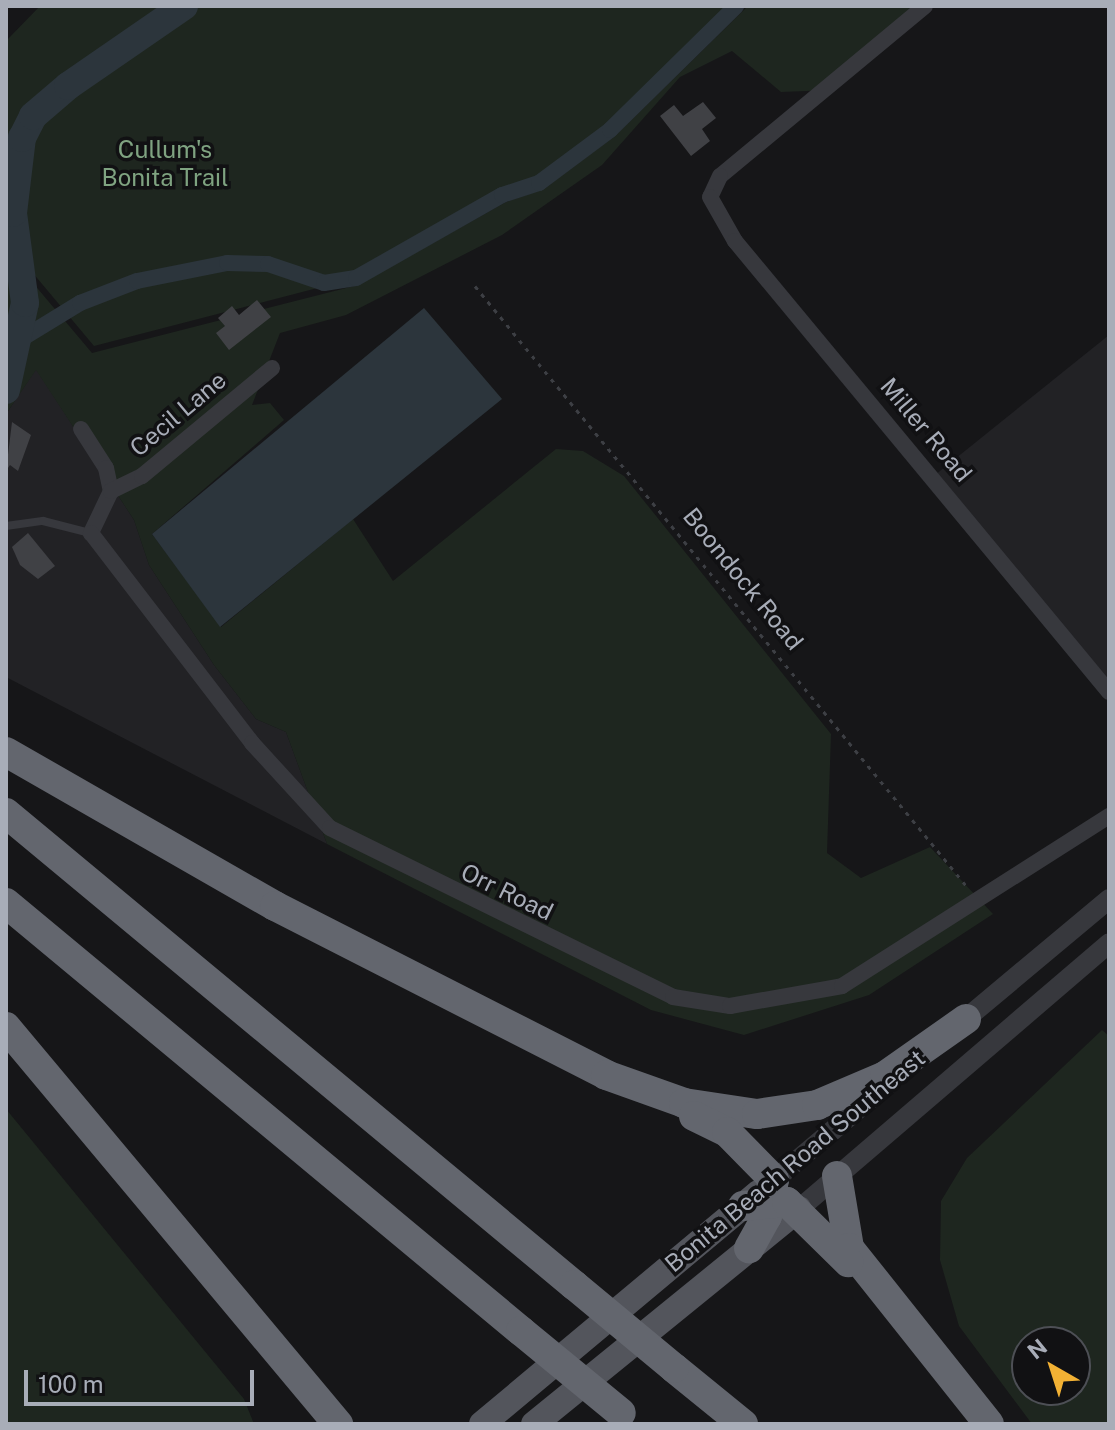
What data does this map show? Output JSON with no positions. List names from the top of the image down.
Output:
{
  "streets": {
    "main road": ["Bonita Beach Road Southeast"],
    "street": ["Cecil Lane", "Miller Road", "Orr Road"],
    "path": ["Boondock Road"]
  },
  "crossings": [
    ["Boondock Road", "Orr Road"]
  ],
  "parks": ["Cullum's Bonita Trail"],
  "scale_bar": "100 m",
  "north": "top left"
}
